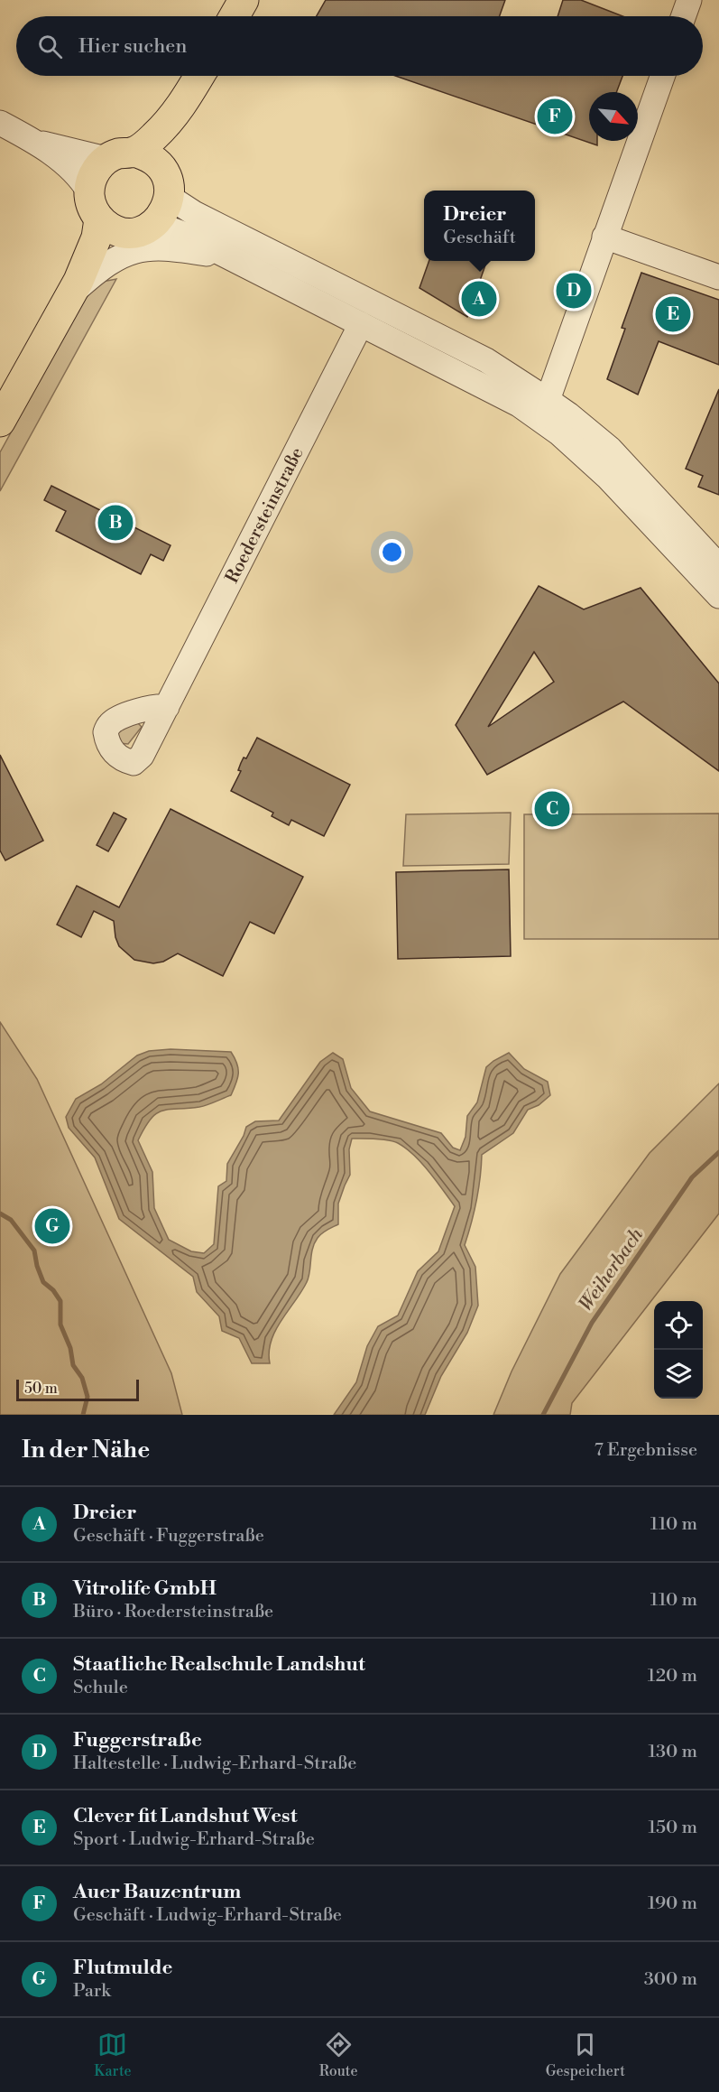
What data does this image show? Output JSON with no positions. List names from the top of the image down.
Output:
{
  "streets": {
    "street": ["Roedersteinstraße"]
  },
  "water": ["Weiherbach"],
  "scale_bar": "50 m",
  "north": "bottom right",
  "page": {
    "search": "Hier suchen",
    "pins": [
      "F",
      "D",
      "A",
      "E",
      "B",
      "C",
      "G"
    ],
    "popup": ["Dreier", "Geschäft"],
    "scale": "50 m",
    "heading": ["In der Nähe", "7 Ergebnisse"],
    "list": [
      {
        "mark": "A",
        "name": "Dreier",
        "note": "Geschäft · Fuggerstraße",
        "value": "110 m"
      },
      {
        "mark": "B",
        "name": "Vitrolife GmbH",
        "note": "Büro · Roedersteinstraße",
        "value": "110 m"
      },
      {
        "mark": "C",
        "name": "Staatliche Realschule Landshut",
        "note": "Schule",
        "value": "120 m"
      },
      {
        "mark": "D",
        "name": "Fuggerstraße",
        "note": "Haltestelle · Ludwig-Erhard-Straße",
        "value": "130 m"
      },
      {
        "mark": "E",
        "name": "Clever fit Landshut West",
        "note": "Sport · Ludwig-Erhard-Straße",
        "value": "150 m"
      },
      {
        "mark": "F",
        "name": "Auer Bauzentrum",
        "note": "Geschäft · Ludwig-Erhard-Straße",
        "value": "190 m"
      },
      {
        "mark": "G",
        "name": "Flutmulde",
        "note": "Park",
        "value": "300 m"
      }
    ],
    "nav": ["Karte", "Route", "Gespeichert"]
  }
}
